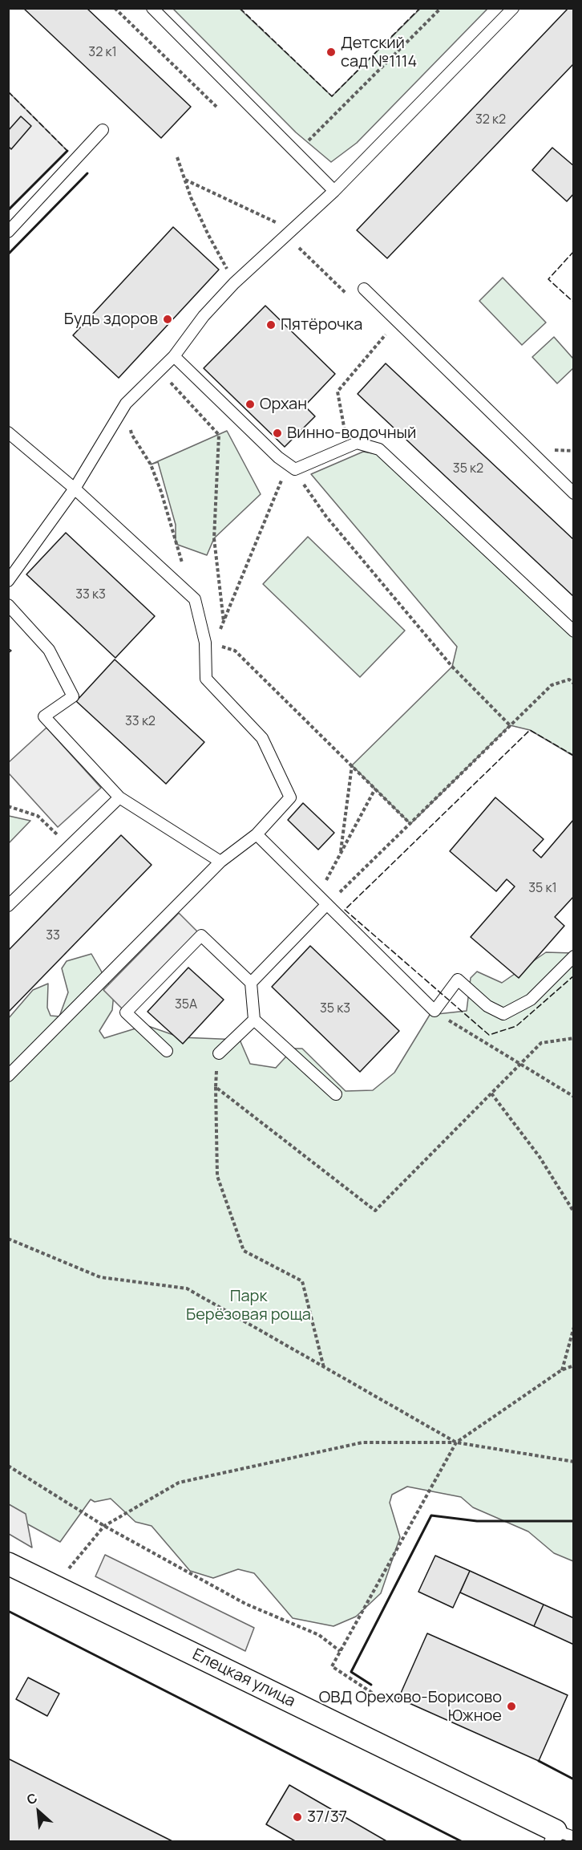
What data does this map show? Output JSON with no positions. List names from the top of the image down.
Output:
{
  "streets": {
    "street": ["Елецкая улица"]
  },
  "parks": ["Парк Берёзовая роща"],
  "places": [
    "Детский сад №1114",
    "Будь здоров",
    "Пятёрочка",
    "Орхан",
    "Винно-водочный",
    "ОВД Орехово-Борисово Южное",
    "37/37"
  ],
  "house_numbers": [
    "32 к1",
    "32 к2",
    "35 к2",
    "33 к3",
    "33 к2",
    "35 к1",
    "33",
    "35А",
    "35 к3"
  ],
  "north": "top left"
}
